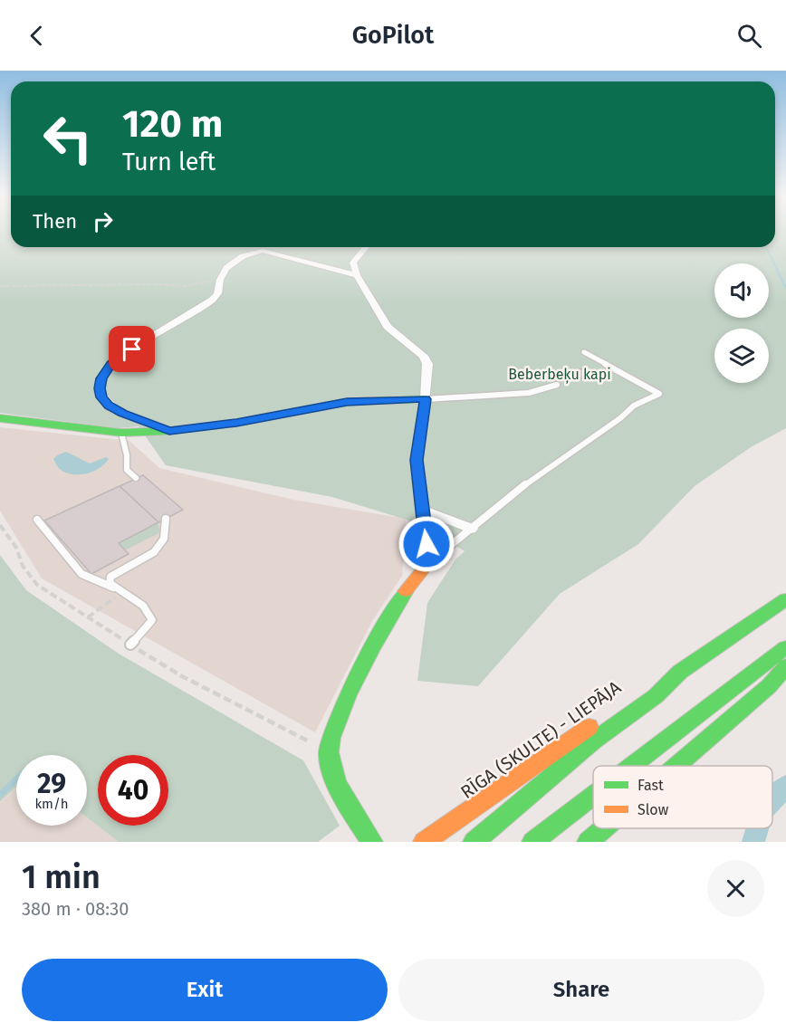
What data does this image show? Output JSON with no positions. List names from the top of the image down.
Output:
{
  "streets": {
    "main road": ["RĪGA (SKULTE) - LIEPĀJA"]
  },
  "parks": ["Beberbeķu kapi"],
  "legend": ["Fast", "Slow"],
  "page": {
    "header": "GoPilot",
    "turn": ["120 m", "Turn left"],
    "then": "Then",
    "speed": "29 km/h",
    "limit": "40",
    "heading": ["1 min", "380 m · 08:30"],
    "buttons": ["Exit", "Share"]
  }
}
